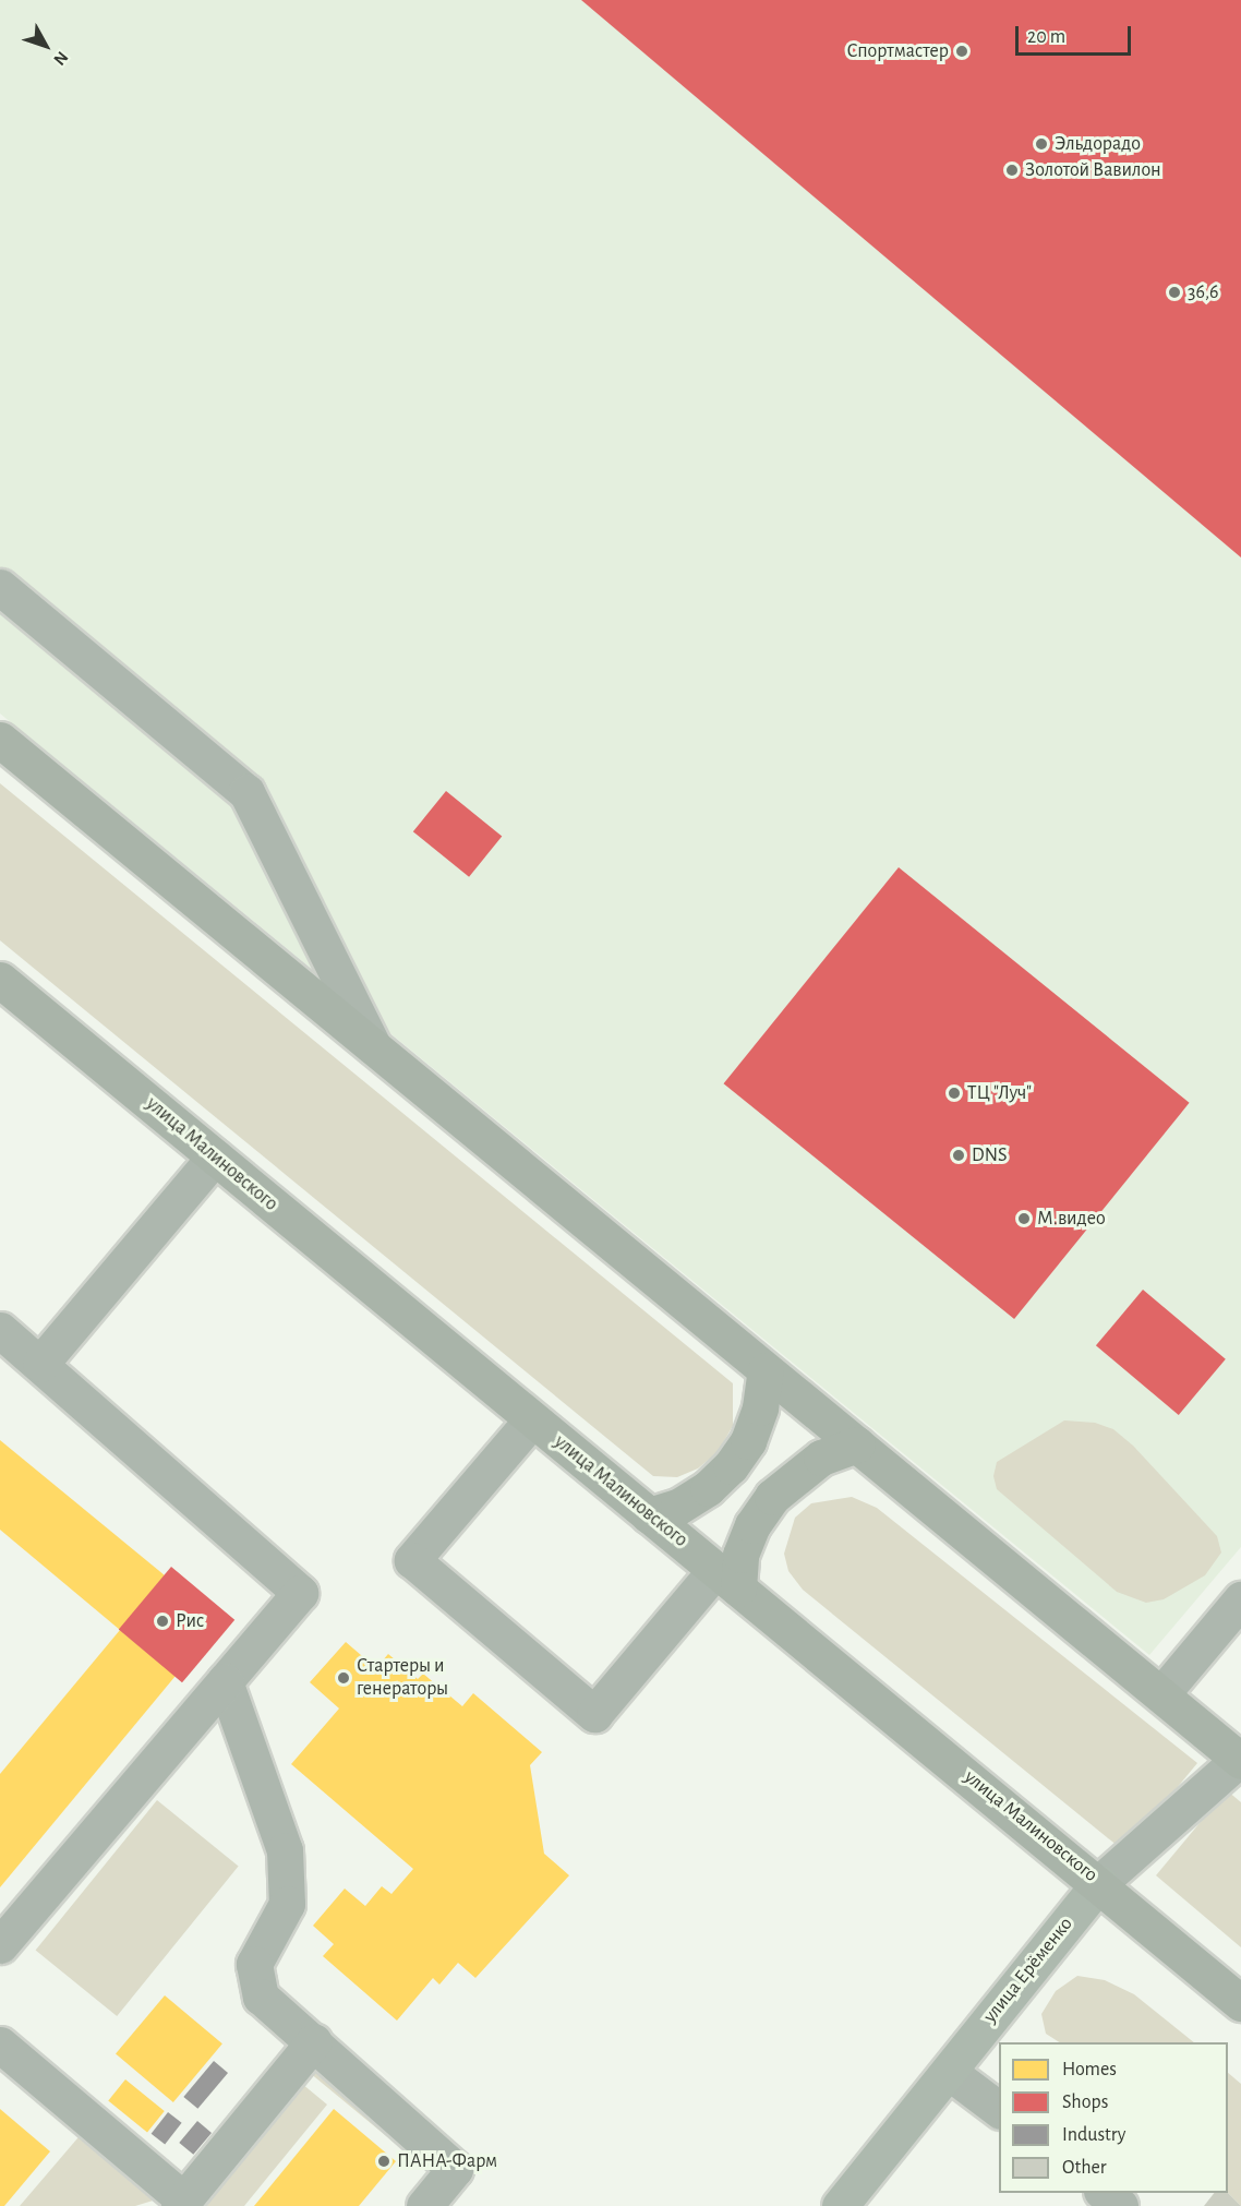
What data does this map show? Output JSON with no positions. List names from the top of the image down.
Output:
{
  "streets": {
    "highway": ["улица Малиновского"],
    "main road": ["улица Ерёменко"]
  },
  "crossings": [
    ["улица Малиновского", "улица Ерёменко"]
  ],
  "places": [
    "Спортмастер",
    "Эльдорадо",
    "Золотой Вавилон",
    "36,6",
    "ТЦ \"Луч\"",
    "DNS",
    "М.видео",
    "Рис",
    "Стартеры и генераторы",
    "ПАНА-Фарм"
  ],
  "legend": [
    "Homes",
    "Shops",
    "Industry",
    "Other"
  ],
  "scale_bar": "20 m",
  "north": "bottom right"
}
